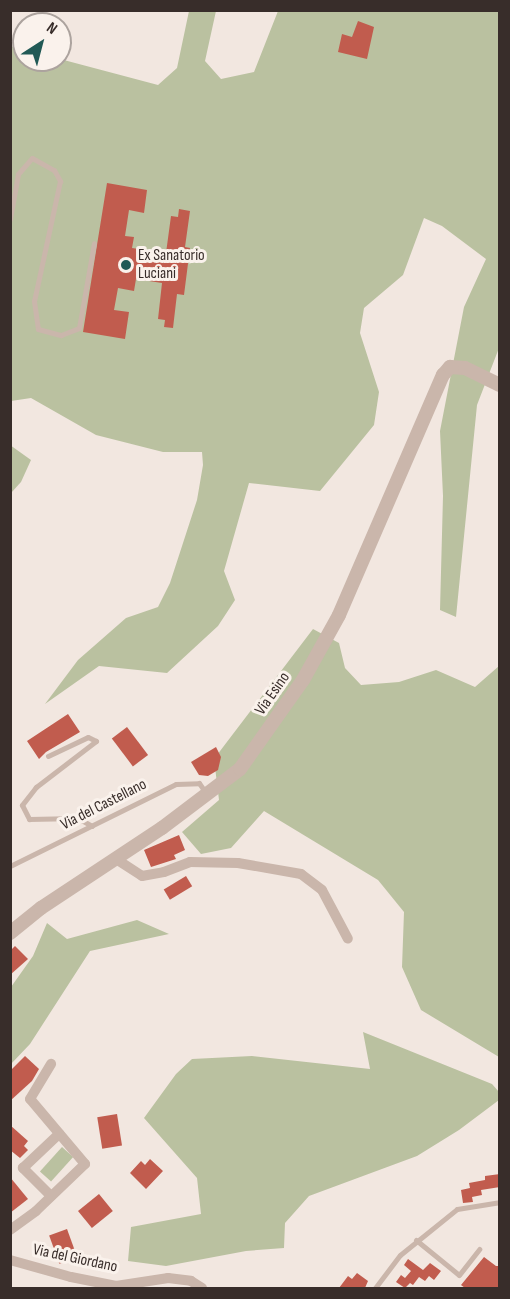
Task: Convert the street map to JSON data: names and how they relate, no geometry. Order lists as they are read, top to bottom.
{
  "streets": {
    "street": ["Via Esino", "Via del Giordano"],
    "lane": ["Via del Castellano"]
  },
  "crossings": [
    ["Via Esino", "Via del Castellano"]
  ],
  "places": ["Ex Sanatorio Luciani"],
  "north": "top right"
}
